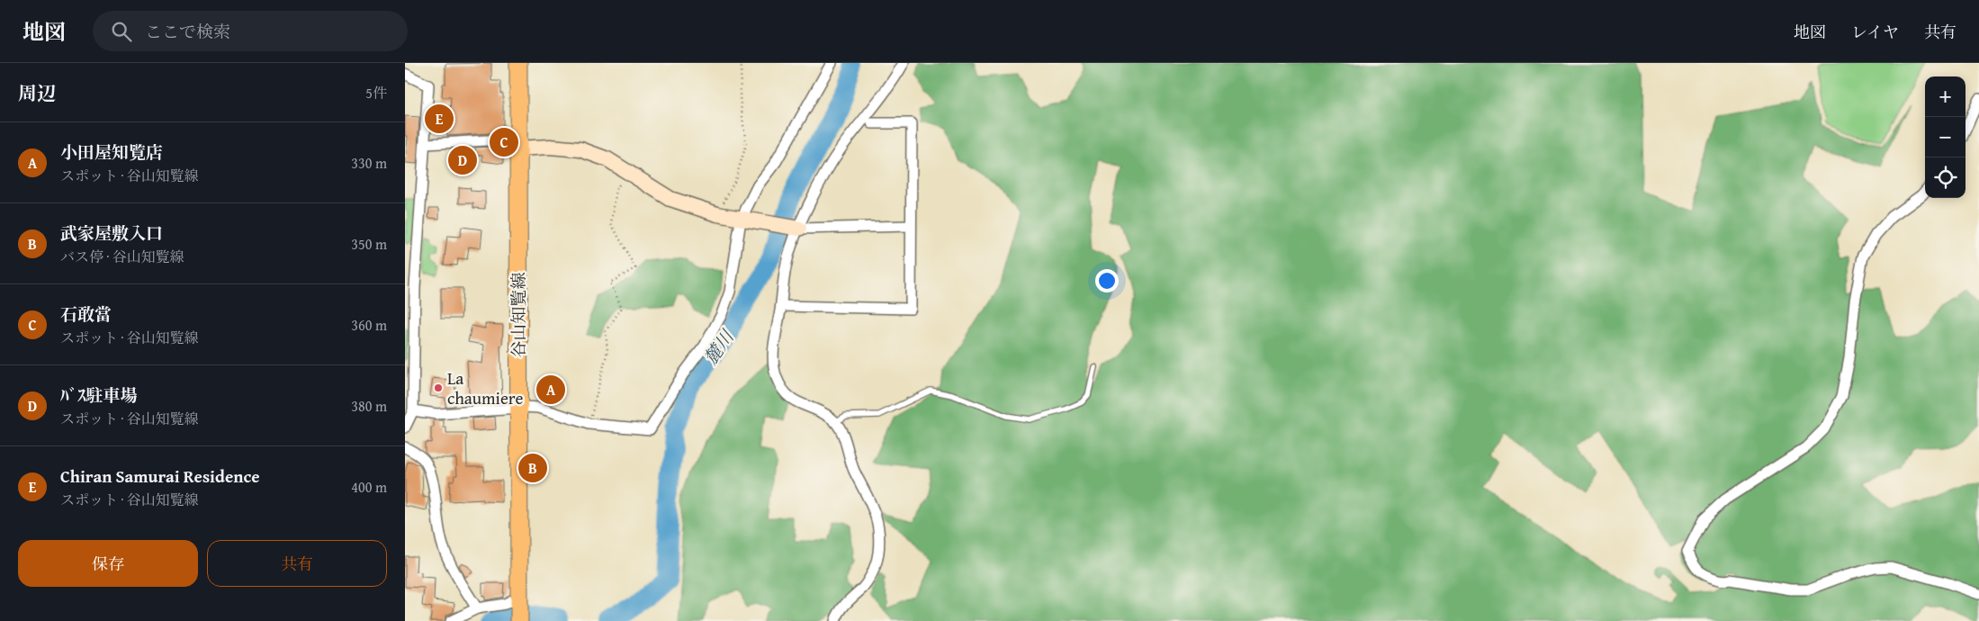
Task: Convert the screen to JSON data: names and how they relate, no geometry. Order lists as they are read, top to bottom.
{
  "streets": {
    "main road": ["谷山知覧線"]
  },
  "water": ["麓川"],
  "places": ["La chaumiere"],
  "page": {
    "header": "地図",
    "search": "ここで検索",
    "nav": ["地図", "レイヤ", "共有"],
    "heading": ["周辺", "5件"],
    "map_buttons": ["+", "−"],
    "pins": [
      "E",
      "C",
      "D",
      "A",
      "B"
    ],
    "list": [
      {
        "mark": "A",
        "name": "小田屋知覧店",
        "note": "スポット · 谷山知覧線",
        "value": "330 m"
      },
      {
        "mark": "B",
        "name": "武家屋敷入口",
        "note": "バス停 · 谷山知覧線",
        "value": "350 m"
      },
      {
        "mark": "C",
        "name": "石敢當",
        "note": "スポット · 谷山知覧線",
        "value": "360 m"
      },
      {
        "mark": "D",
        "name": "ﾊﾞｽ駐車場",
        "note": "スポット · 谷山知覧線",
        "value": "380 m"
      },
      {
        "mark": "E",
        "name": "Chiran Samurai Residence",
        "note": "スポット · 谷山知覧線",
        "value": "400 m"
      }
    ],
    "buttons": ["保存", "共有"]
  }
}
